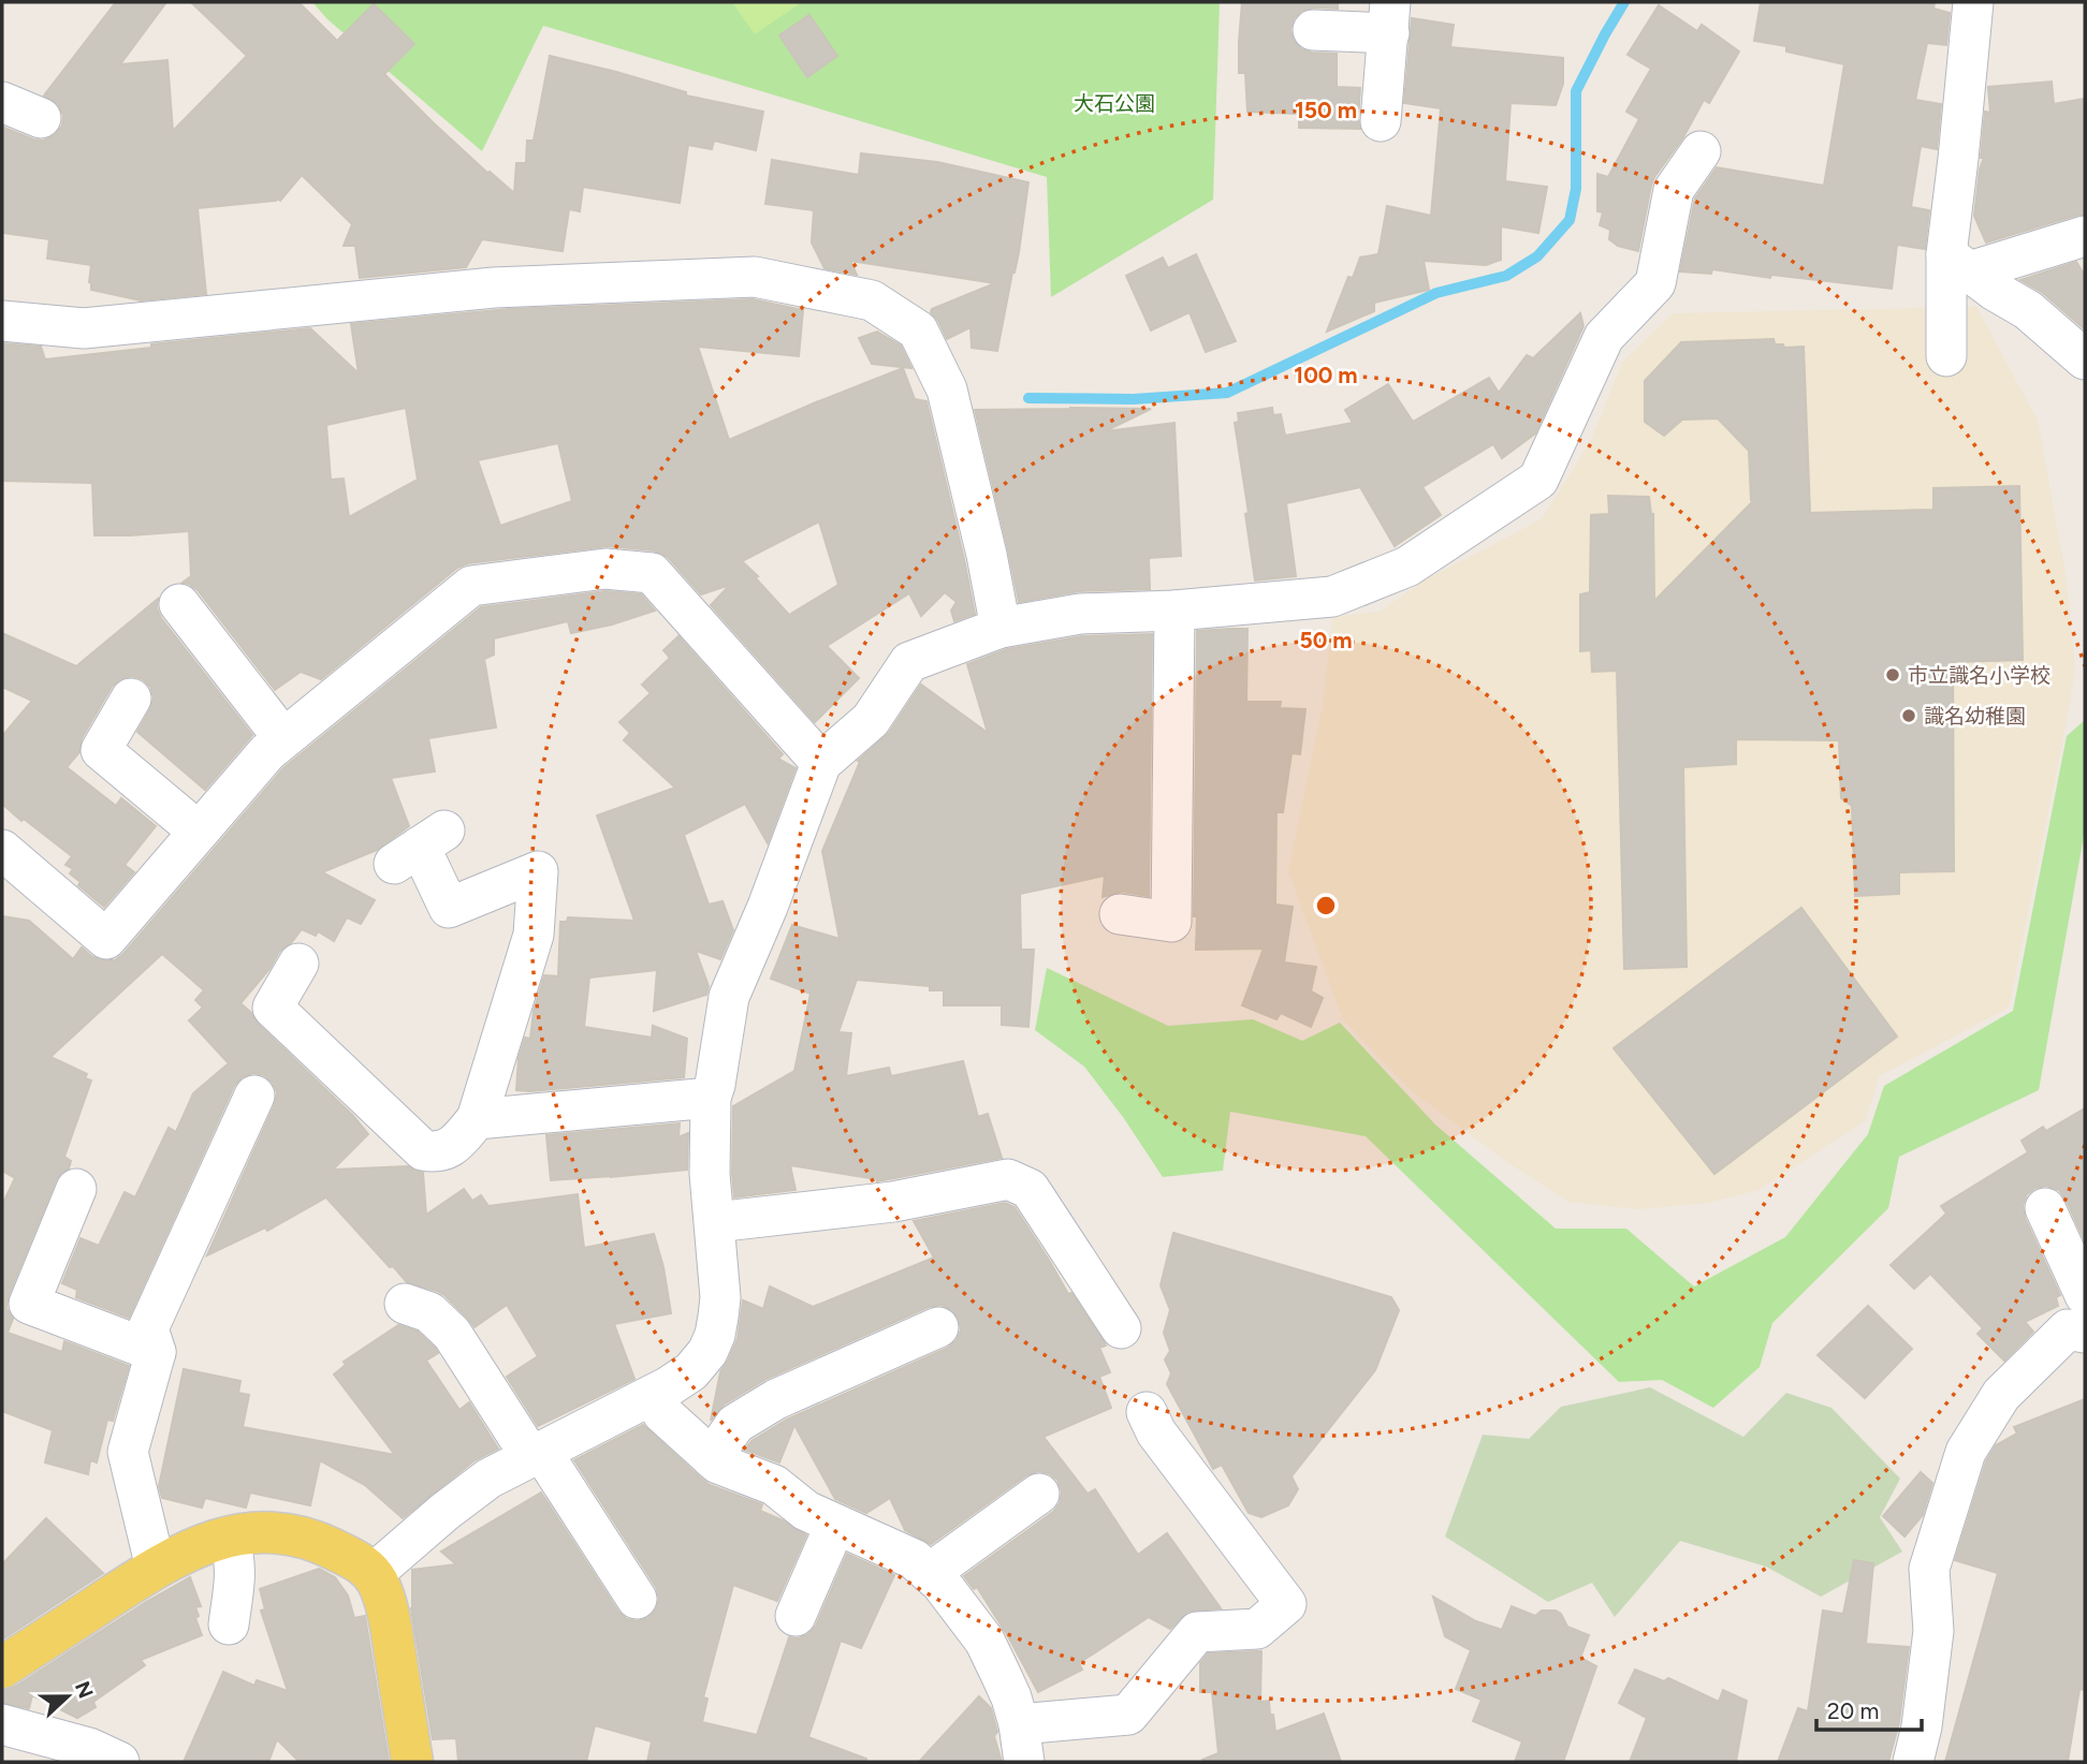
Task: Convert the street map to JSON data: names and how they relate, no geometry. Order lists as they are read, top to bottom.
{
  "parks": ["大石公園"],
  "places": ["市立識名小学校", "識名幼稚園"],
  "scale_bar": "20 m",
  "north": "right",
  "rings": ["150 m", "100 m", "50 m"]
}
